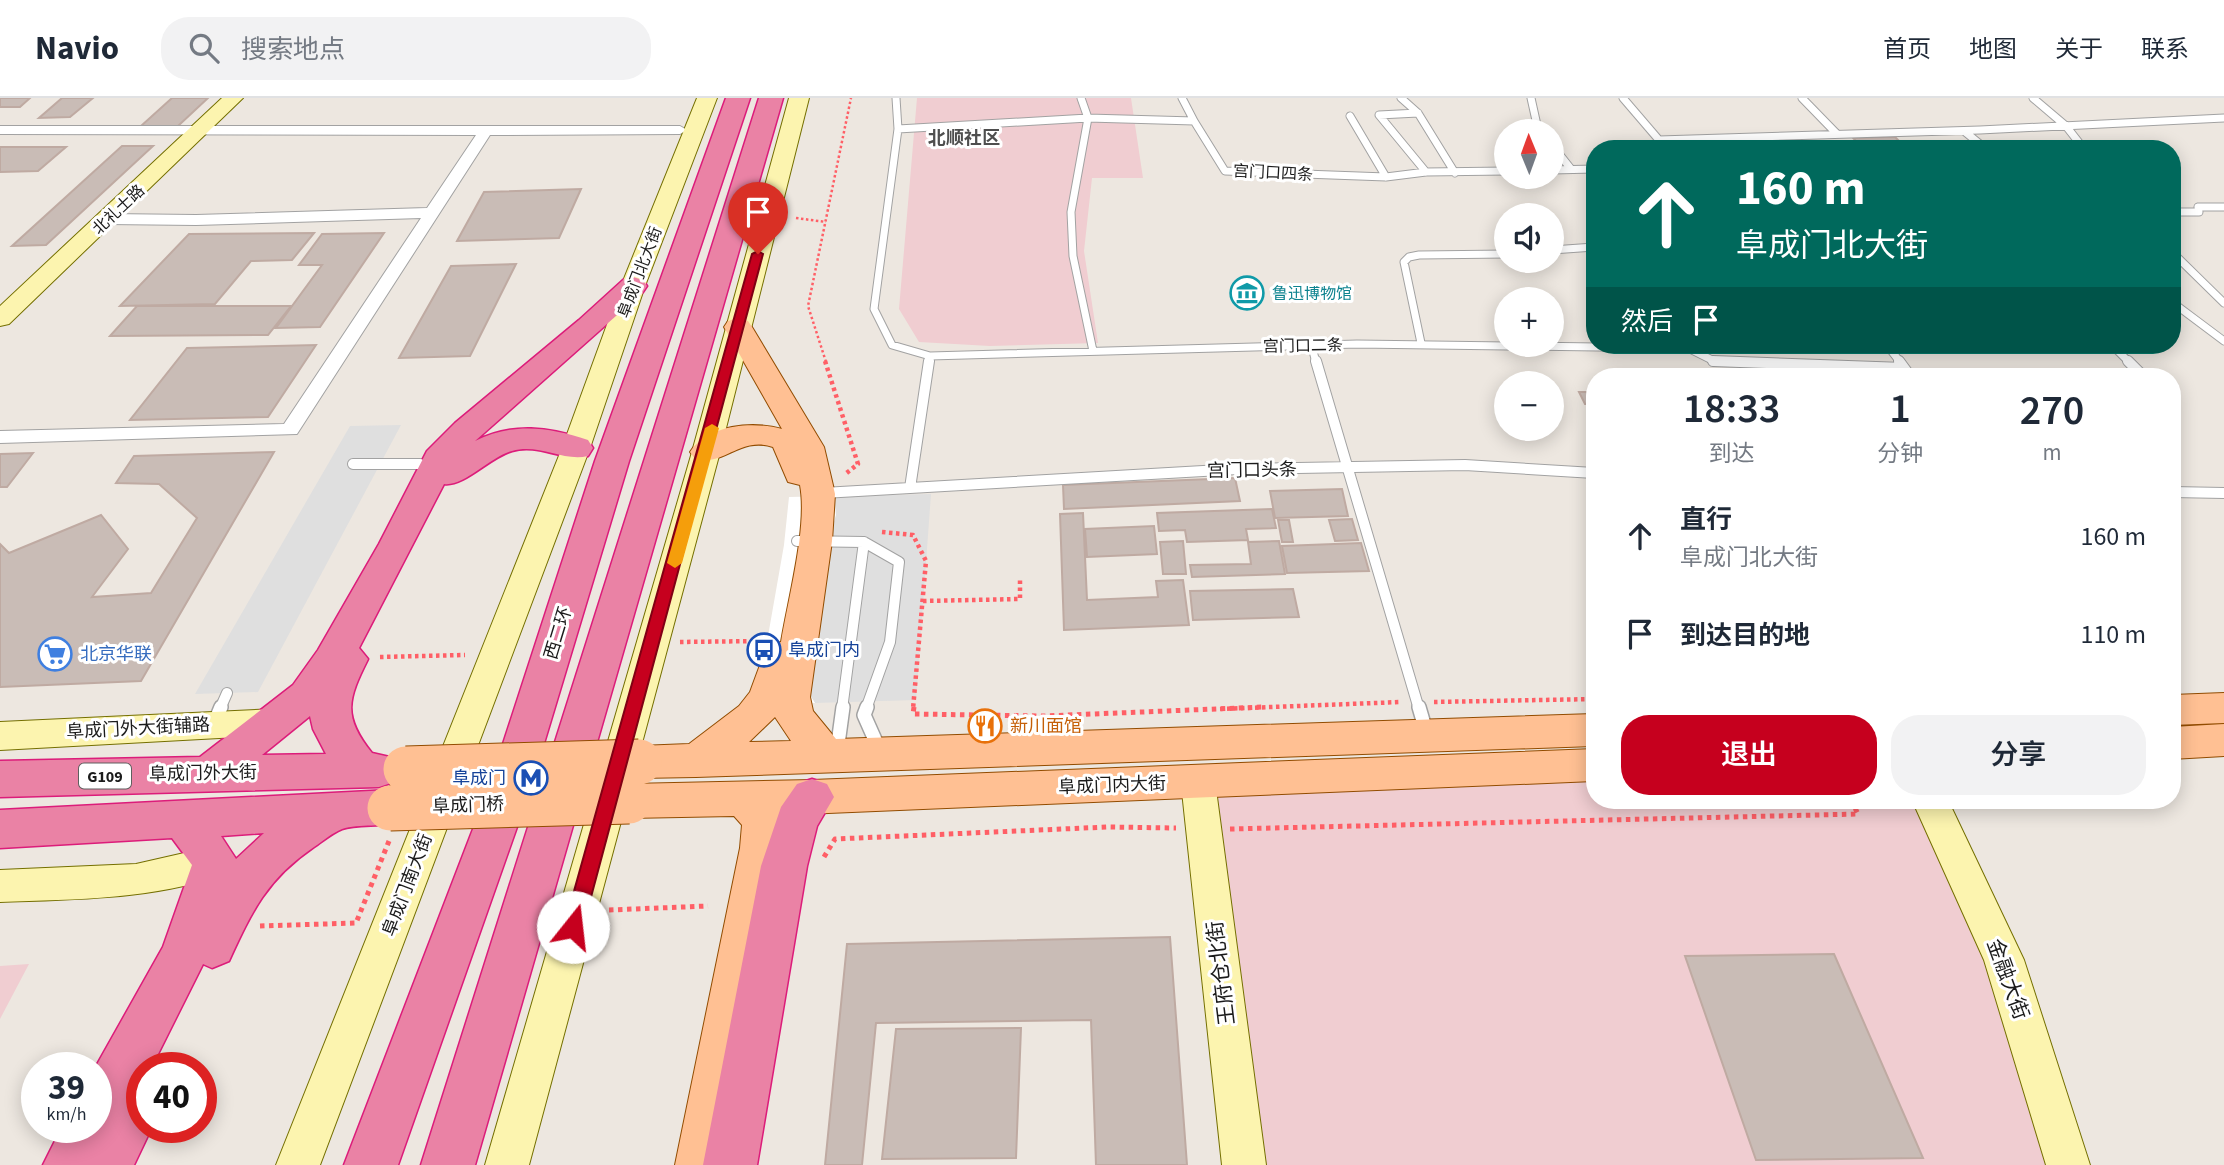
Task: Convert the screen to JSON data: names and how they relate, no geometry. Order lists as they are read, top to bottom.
{
  "streets": {
    "highway": ["西二环", "阜成门外大街", "G109"],
    "main road": ["阜成门内大街", "阜成门桥"],
    "street": [
      "北礼士路",
      "阜成门北大街",
      "阜成门外大街辅路",
      "阜成门南大街",
      "王府仓北街",
      "金融大街"
    ],
    "lane": ["宫门口四条", "宫门口二条", "宫门口头条"]
  },
  "crossings": [
    ["阜成门北大街", "西二环"],
    ["阜成门北大街", "阜成门南大街"],
    ["西二环", "阜成门南大街"],
    ["阜成门外大街", "阜成门桥"],
    ["阜成门内大街", "阜成门桥"],
    ["阜成门内大街", "王府仓北街"]
  ],
  "districts": ["北顺社区"],
  "places": {
    "museum": ["鲁迅博物馆"],
    "bus stop": ["阜成门内"],
    "supermarket": ["北京华联"],
    "restaurant": ["新川面馆"],
    "metro station": ["阜成门"]
  },
  "north": "top",
  "page": {
    "header": "Navio",
    "search": "搜索地点",
    "nav": [
      "首页",
      "地图",
      "关于",
      "联系"
    ],
    "map_buttons": ["+", "−"],
    "turn": ["160 m", "阜成门北大街"],
    "then": "然后",
    "eta": [
      "18:33",
      "到达",
      "1",
      "分钟",
      "270",
      "m"
    ],
    "list": [
      {
        "name": "直行",
        "note": "阜成门北大街",
        "value": "160 m"
      },
      {
        "name": "到达目的地",
        "value": "110 m"
      }
    ],
    "buttons": ["退出", "分享"],
    "speed": "39 km/h",
    "limit": "40"
  }
}
